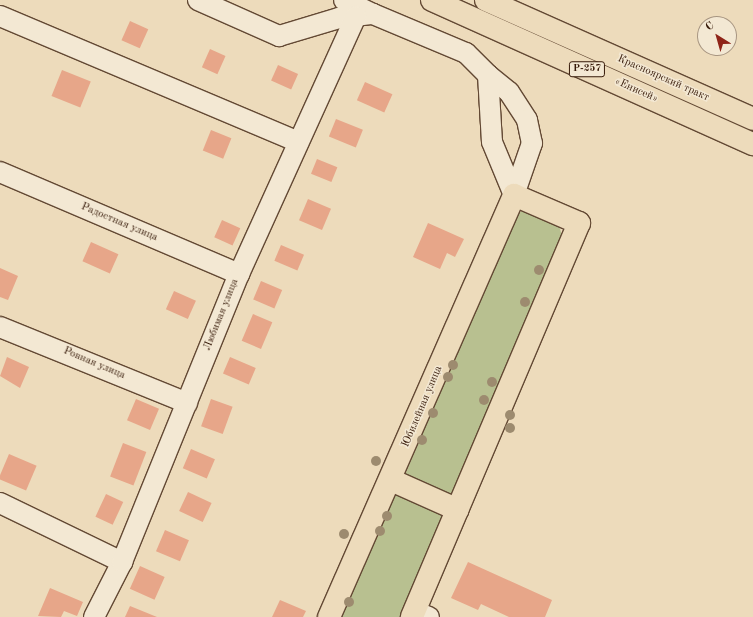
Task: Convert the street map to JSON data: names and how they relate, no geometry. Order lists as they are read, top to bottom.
{
  "streets": {
    "main road": [
      "Р-257",
      "Красноярский тракт",
      "«Енисей»",
      "Юбилейная улица"
    ],
    "street": ["Радостная улица", "Любимая улица", "Ровная улица"]
  },
  "crossings": [
    ["Радостная улица", "Любимая улица"],
    ["Любимая улица", "Ровная улица"]
  ],
  "north": "top left"
}
